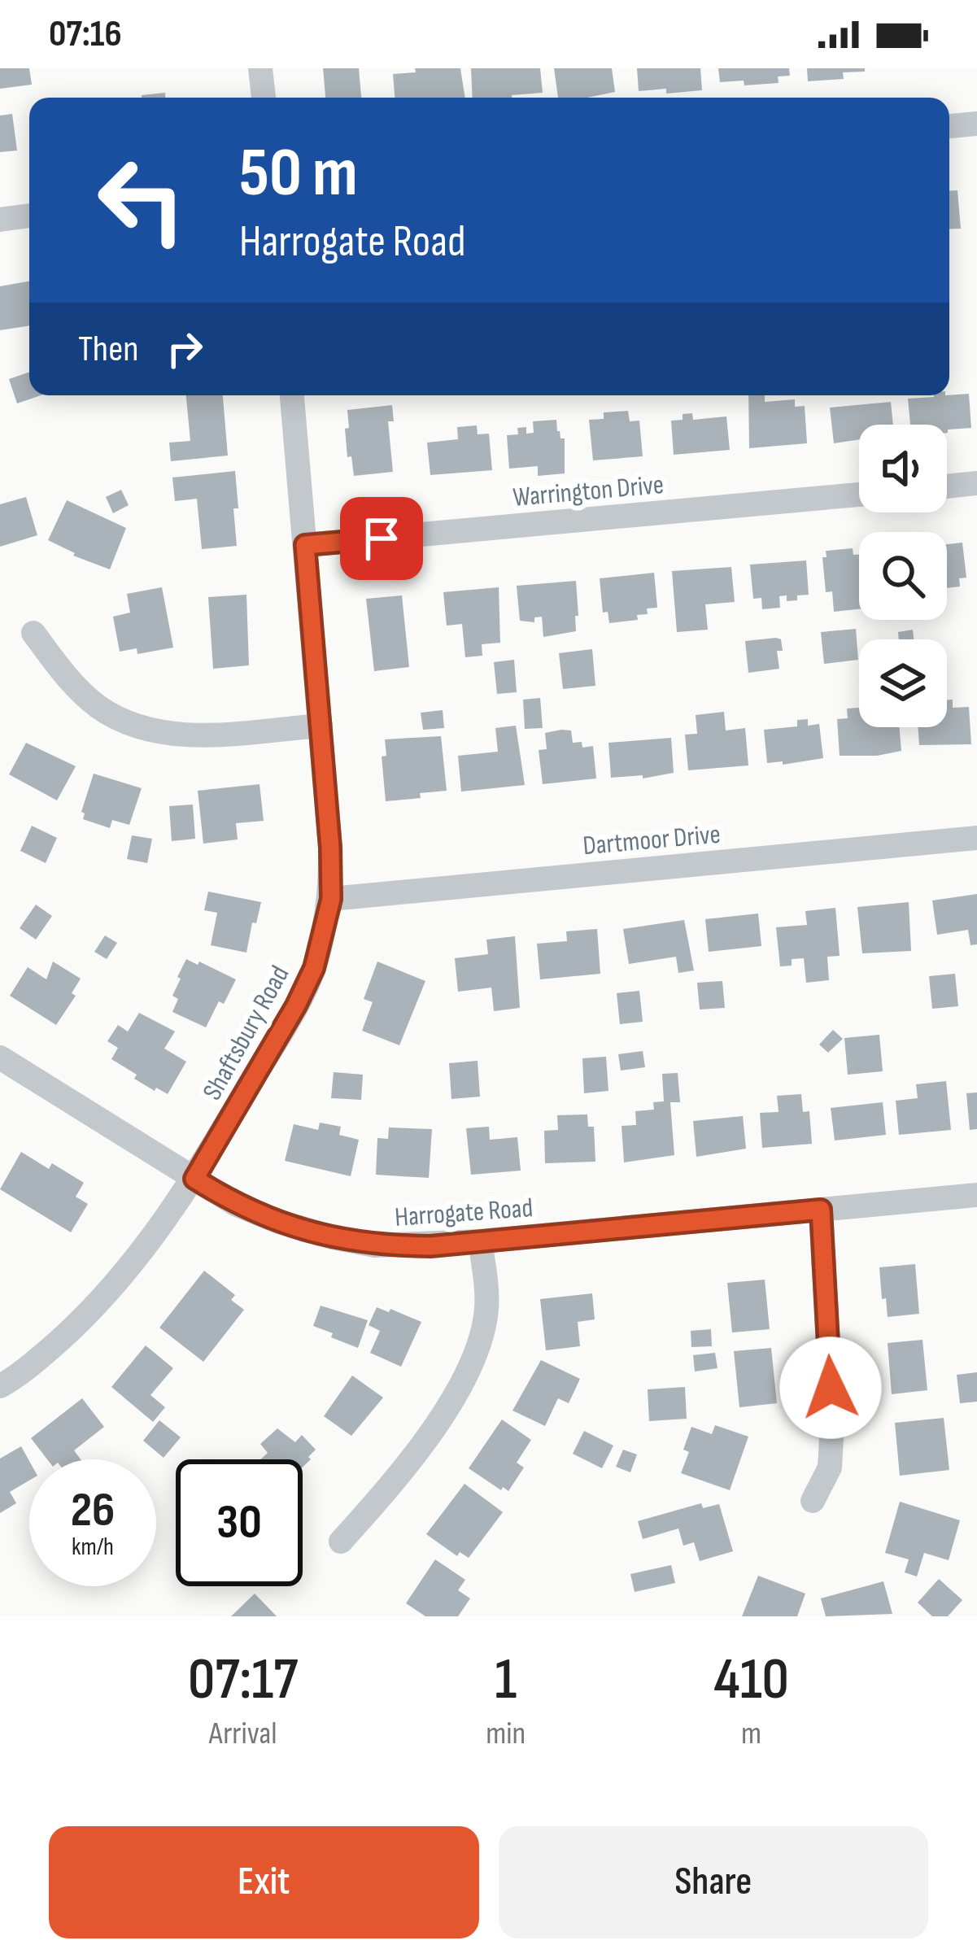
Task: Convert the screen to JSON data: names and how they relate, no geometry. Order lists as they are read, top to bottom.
{
  "streets": {
    "street": [
      "Warrington Drive",
      "Dartmoor Drive",
      "Shaftsbury Road",
      "Harrogate Road"
    ]
  },
  "crossings": [
    ["Warrington Drive", "Shaftsbury Road"],
    ["Dartmoor Drive", "Shaftsbury Road"],
    ["Shaftsbury Road", "Harrogate Road"]
  ],
  "page": {
    "status": "07:16",
    "turn": ["50 m", "Harrogate Road"],
    "then": "Then",
    "speed": "26 km/h",
    "limit": "30",
    "eta": [
      "07:17",
      "Arrival",
      "1",
      "min",
      "410",
      "m"
    ],
    "buttons": ["Exit", "Share"]
  }
}
